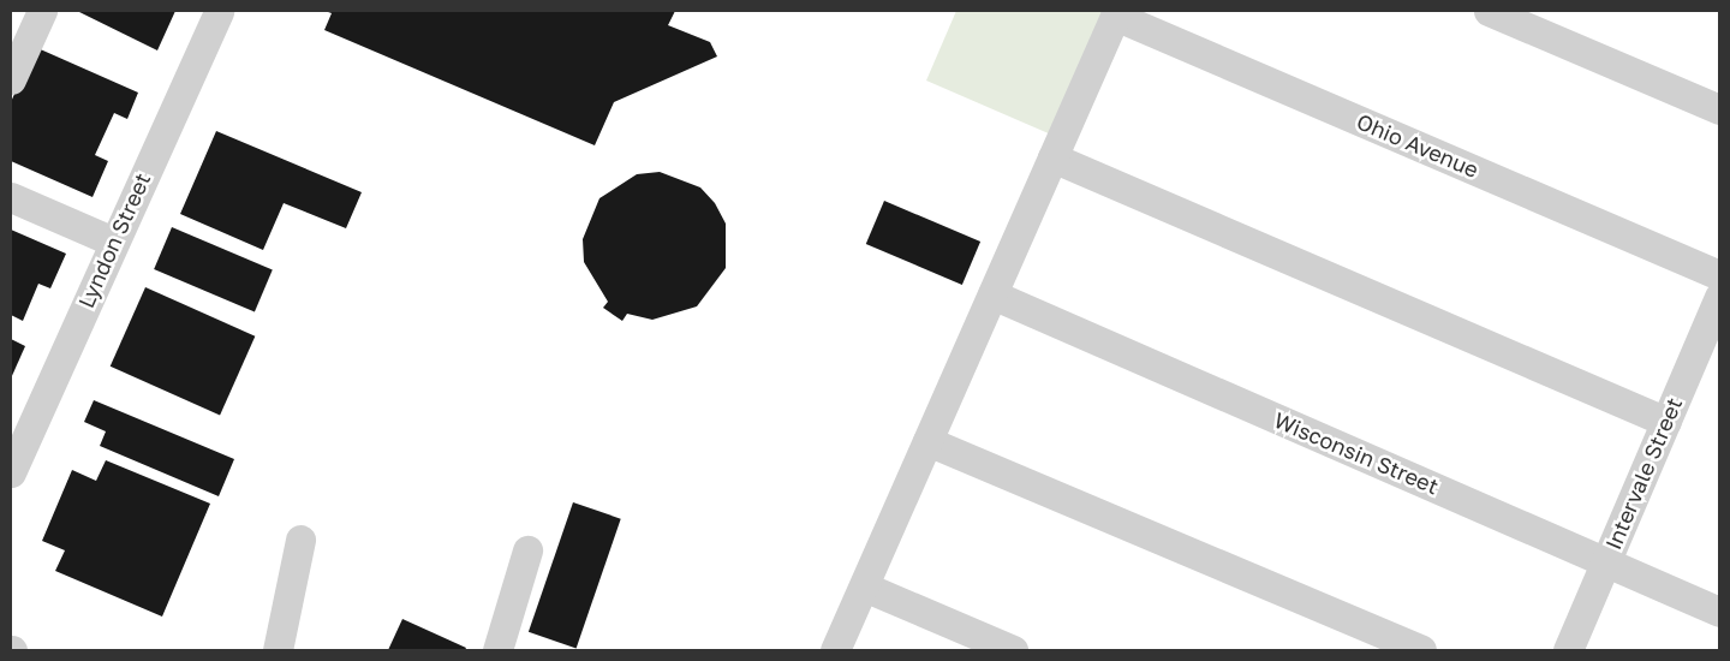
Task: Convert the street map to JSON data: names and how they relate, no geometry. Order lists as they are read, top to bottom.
{
  "streets": {
    "street": [
      "Ohio Avenue",
      "Lyndon Street",
      "Wisconsin Street",
      "Intervale Street"
    ]
  },
  "crossings": [
    ["Wisconsin Street", "Intervale Street"]
  ]
}
